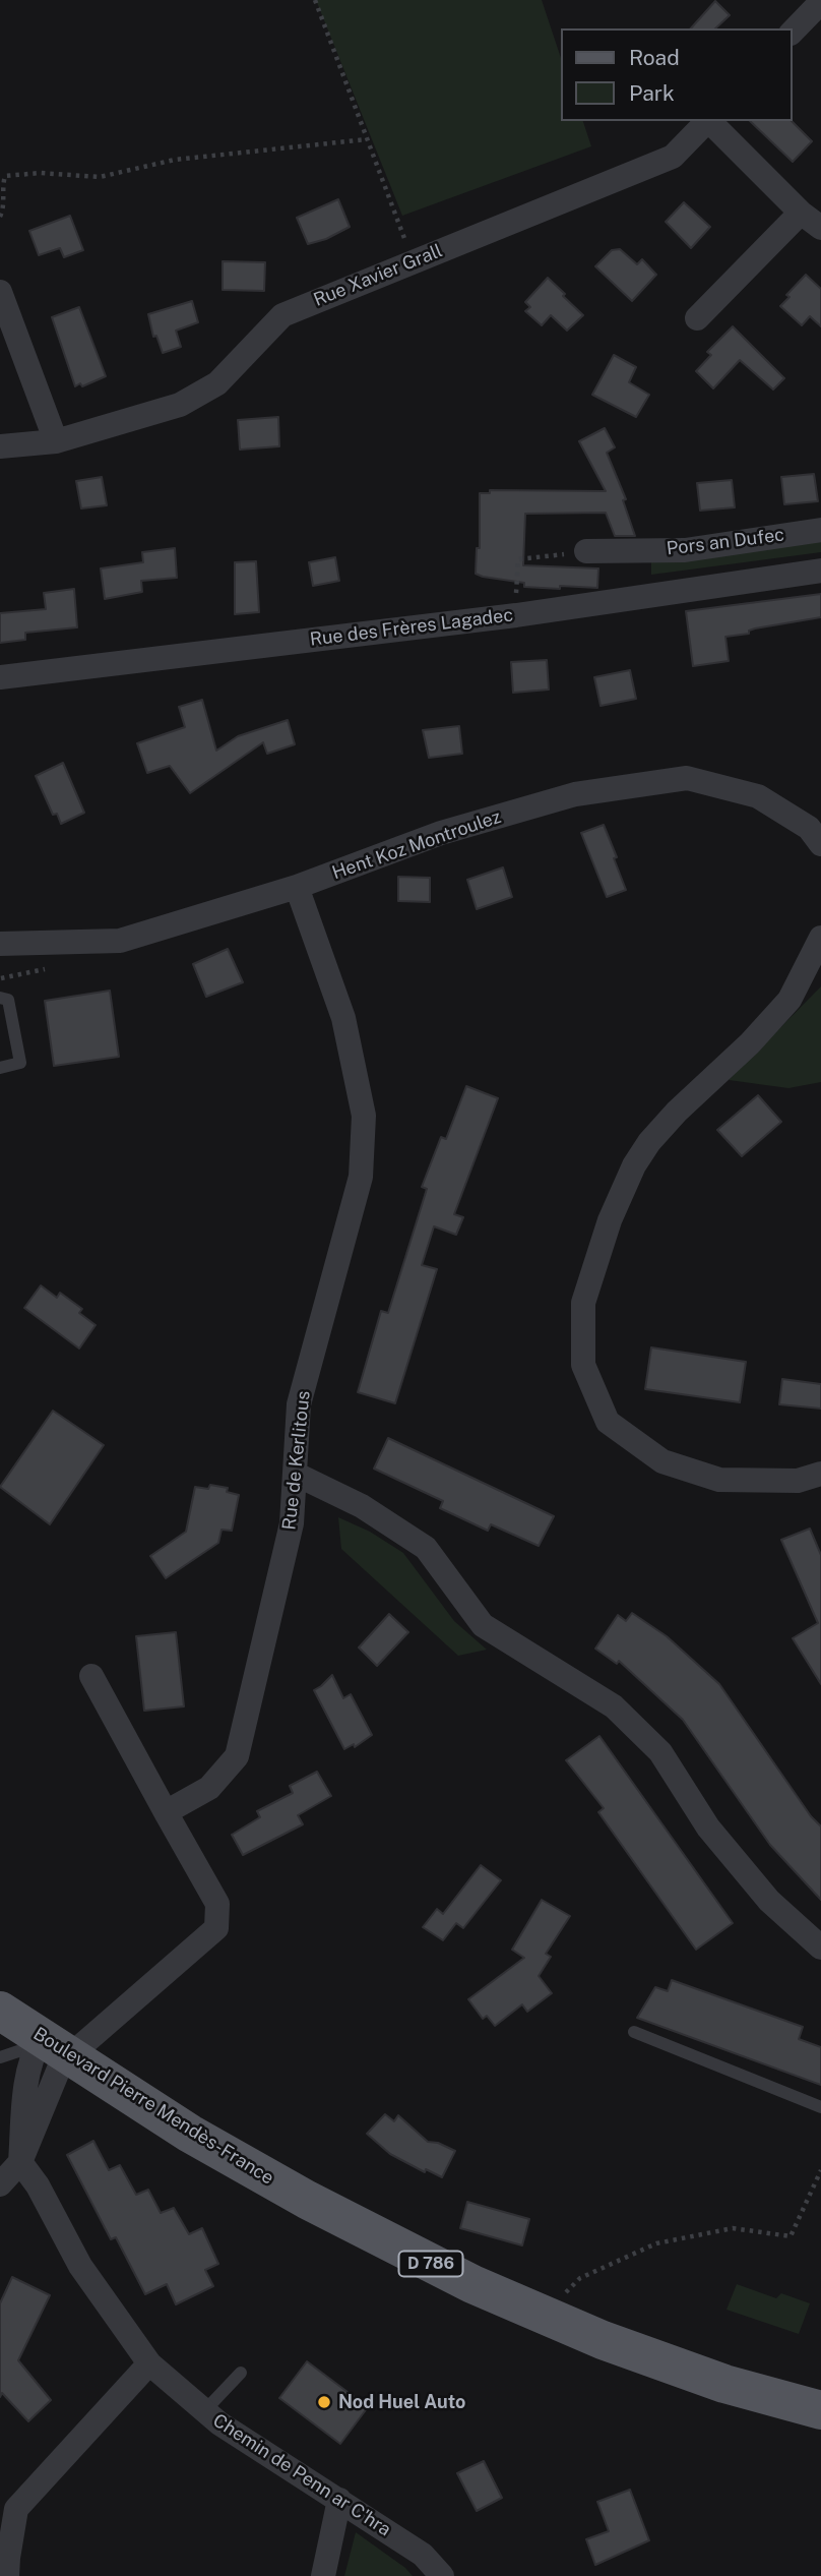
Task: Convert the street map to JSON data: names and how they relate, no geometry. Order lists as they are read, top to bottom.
{
  "streets": {
    "main road": ["Boulevard Pierre Mendès-France", "D 786"],
    "street": [
      "Rue Xavier Grall",
      "Pors an Dufec",
      "Rue des Frères Lagadec",
      "Hent Koz Montroulez",
      "Rue de Kerlitous",
      "Chemin de Penn ar C'hra"
    ]
  },
  "crossings": [
    ["Hent Koz Montroulez", "Rue de Kerlitous"]
  ],
  "places": ["Nod Huel Auto"],
  "legend": ["Road", "Park"]
}
